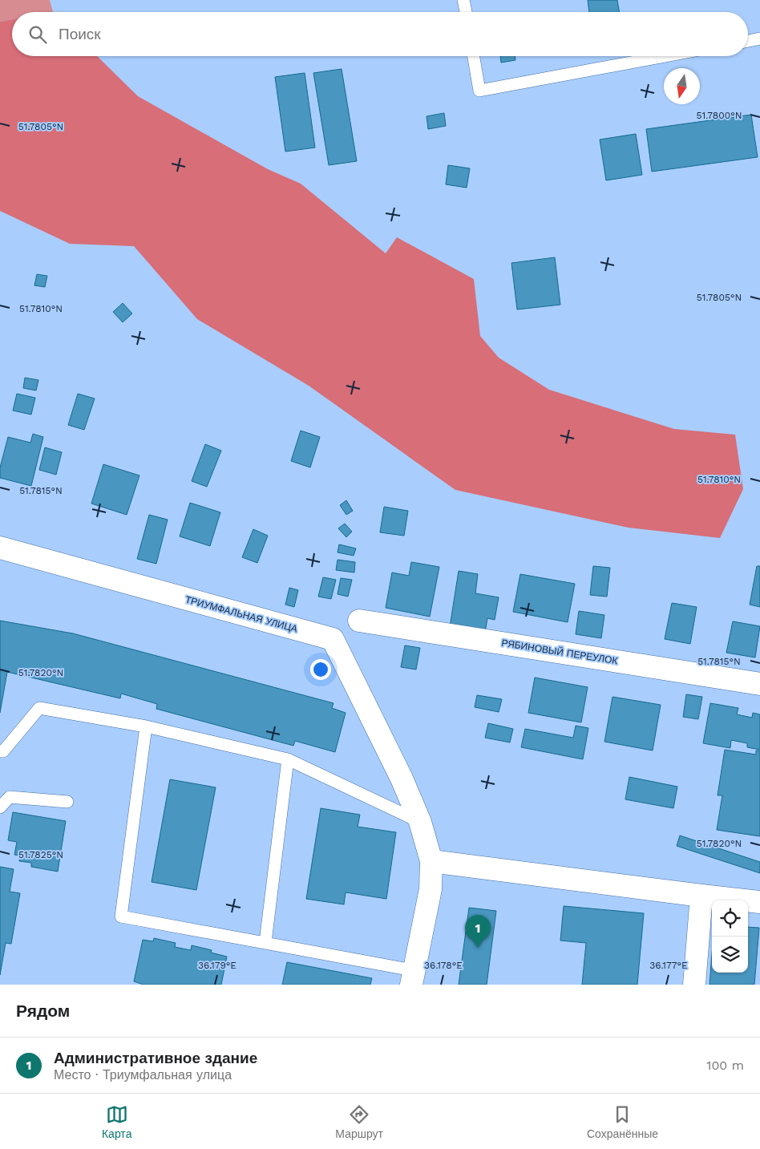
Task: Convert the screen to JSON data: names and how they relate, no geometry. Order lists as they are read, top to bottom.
{
  "streets": {
    "street": ["ТРИУМФАЛЬНАЯ УЛИЦА", "РЯБИНОВЫЙ ПЕРЕУЛОК"]
  },
  "north": "bottom",
  "page": {
    "search": "Поиск",
    "pins": "1",
    "heading": "Рядом",
    "list": [
      {
        "mark": "1",
        "name": "Административное здание",
        "note": "Место · Триумфальная улица",
        "value": "100 m"
      }
    ],
    "nav": ["Карта", "Маршрут", "Сохранённые"]
  },
  "coordinates": [
    "51.7800°N",
    "51.7805°N",
    "51.7810°N",
    "51.7815°N",
    "51.7820°N",
    "51.7825°N",
    "36.179°E",
    "36.178°E",
    "36.177°E"
  ]
}
